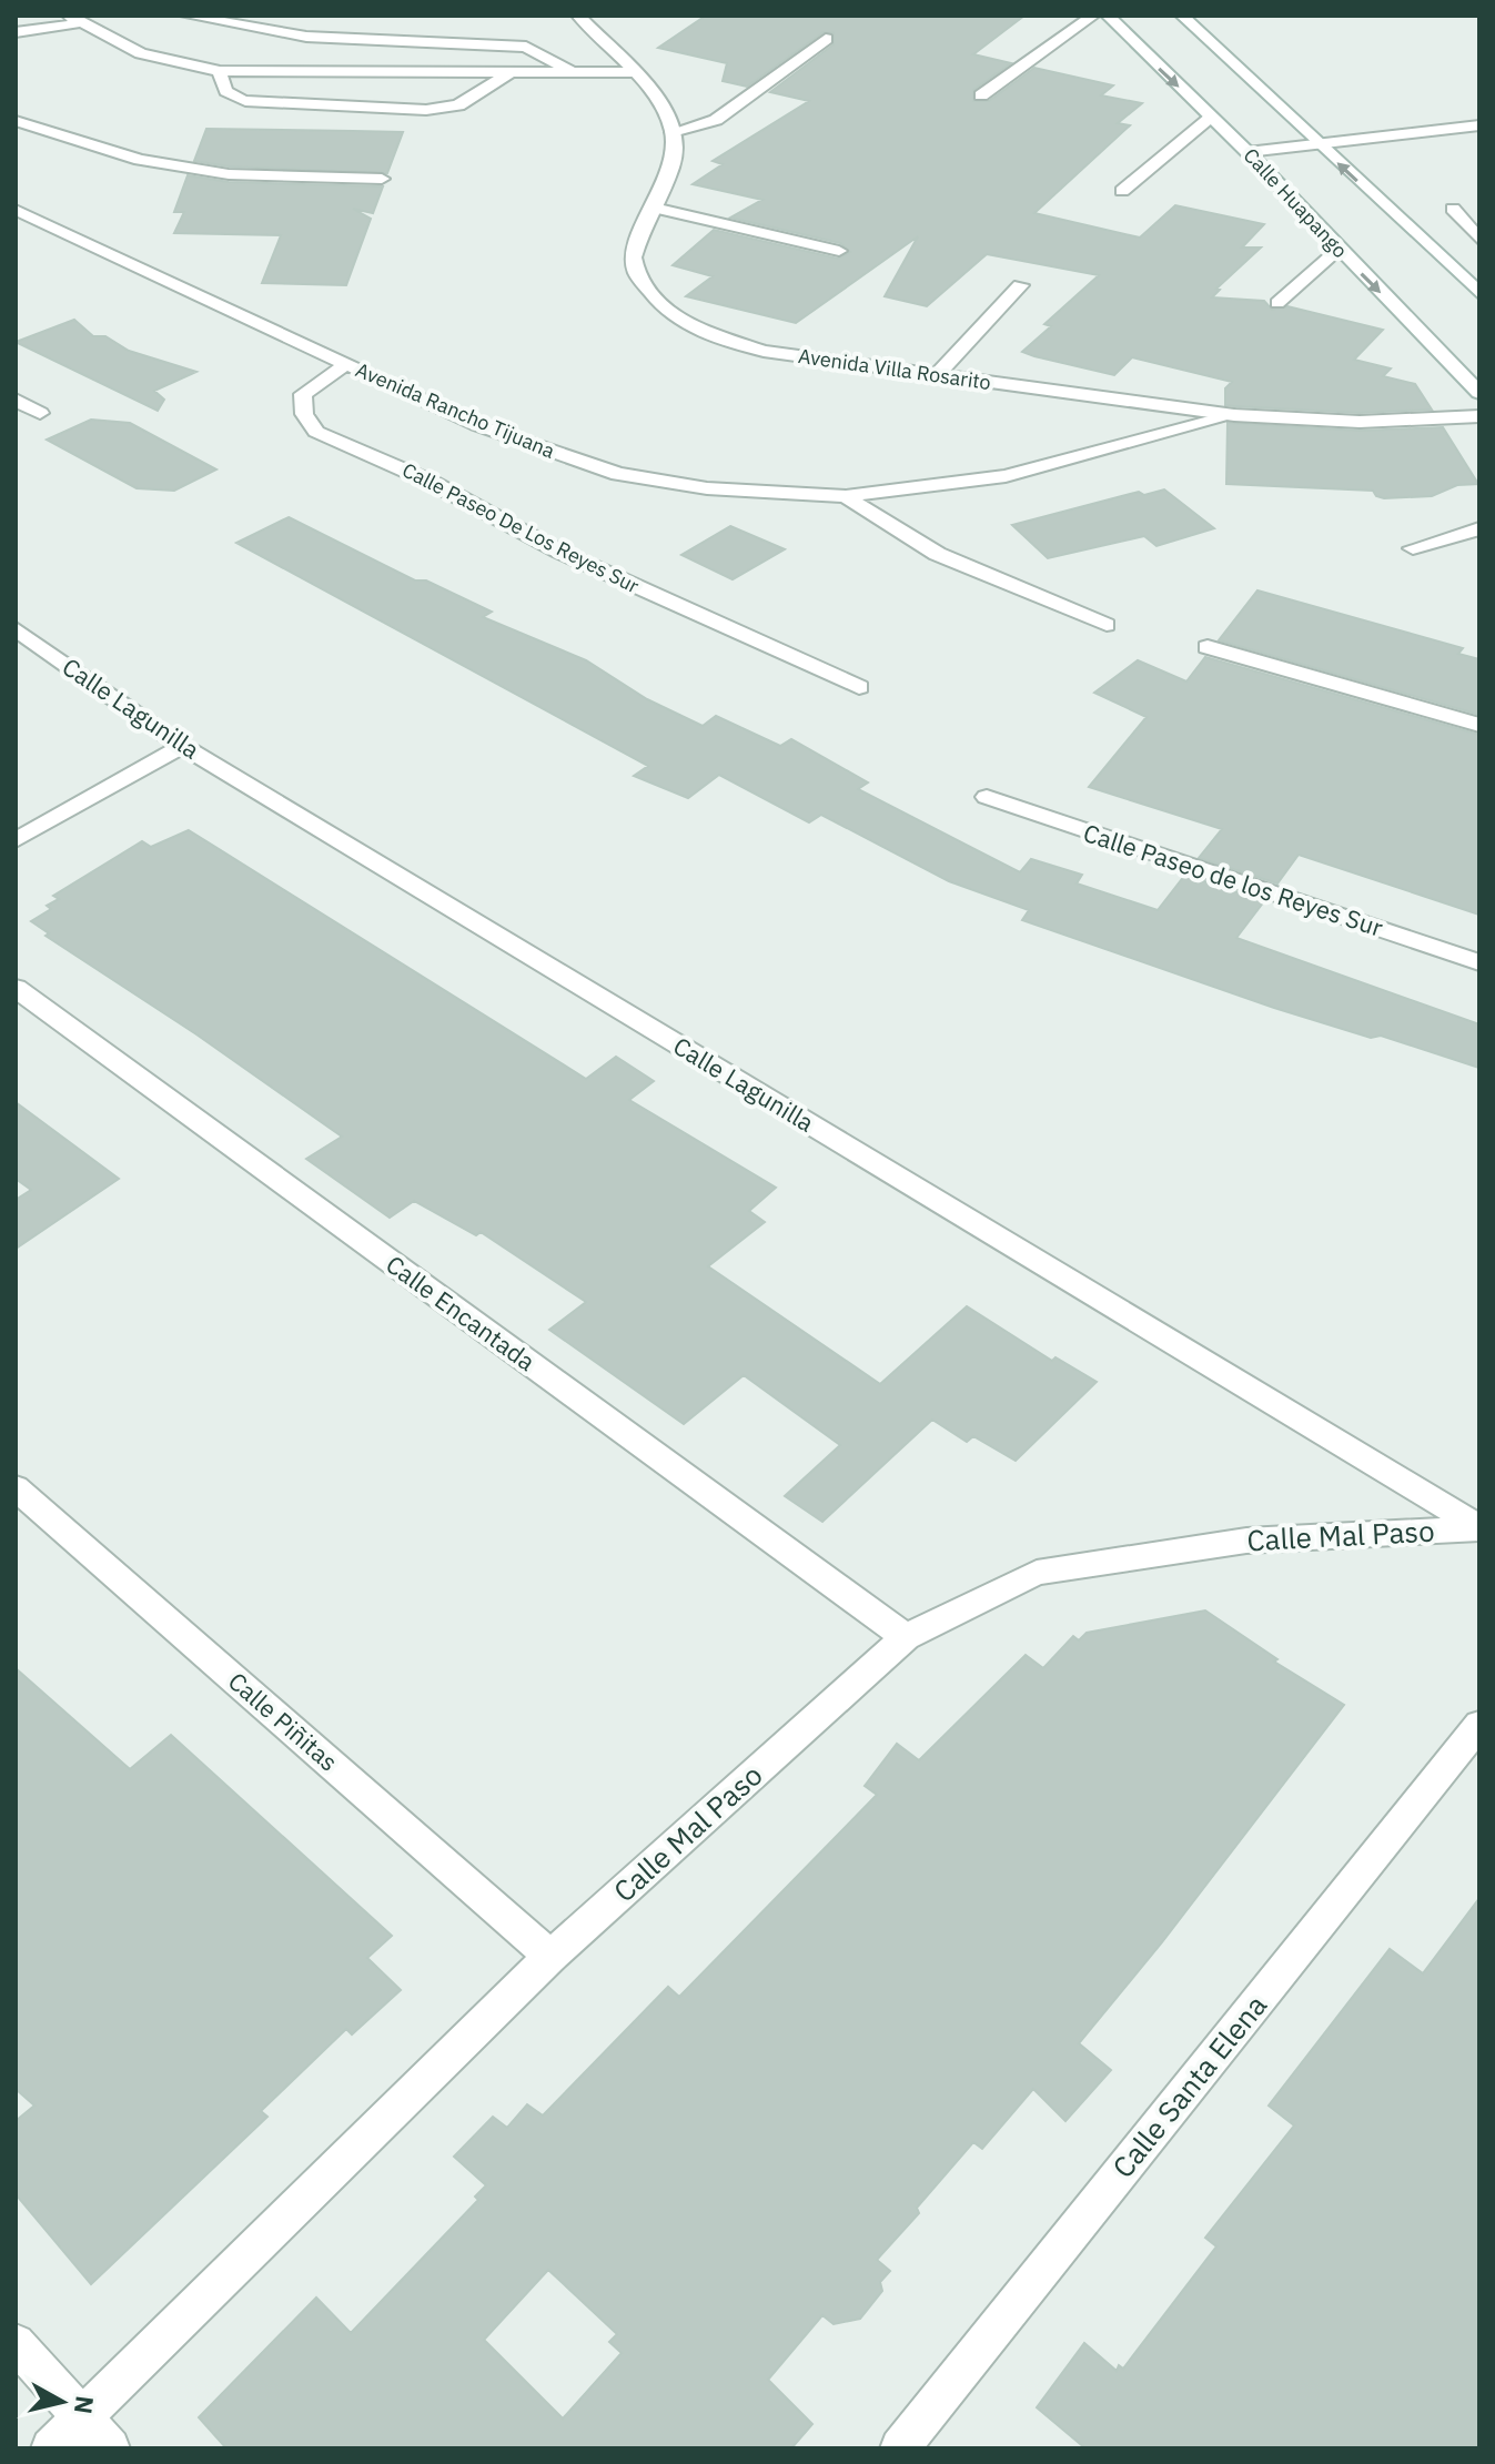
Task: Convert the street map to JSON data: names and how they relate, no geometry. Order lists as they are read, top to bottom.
{
  "streets": {
    "street": [
      "Calle Huapango",
      "Avenida Villa Rosarito",
      "Avenida Rancho Tijuana",
      "Calle Paseo De Los Reyes Sur",
      "Calle Lagunilla",
      "Calle Paseo de los Reyes Sur",
      "Calle Encantada",
      "Calle Mal Paso",
      "Calle Piñitas",
      "Calle Santa Elena"
    ]
  },
  "crossings": [
    ["Avenida Villa Rosarito", "Avenida Rancho Tijuana"],
    ["Avenida Rancho Tijuana", "Calle Paseo De Los Reyes Sur"],
    ["Calle Lagunilla", "Calle Mal Paso"],
    ["Calle Encantada", "Calle Mal Paso"],
    ["Calle Mal Paso", "Calle Piñitas"]
  ],
  "north": "right"
}
